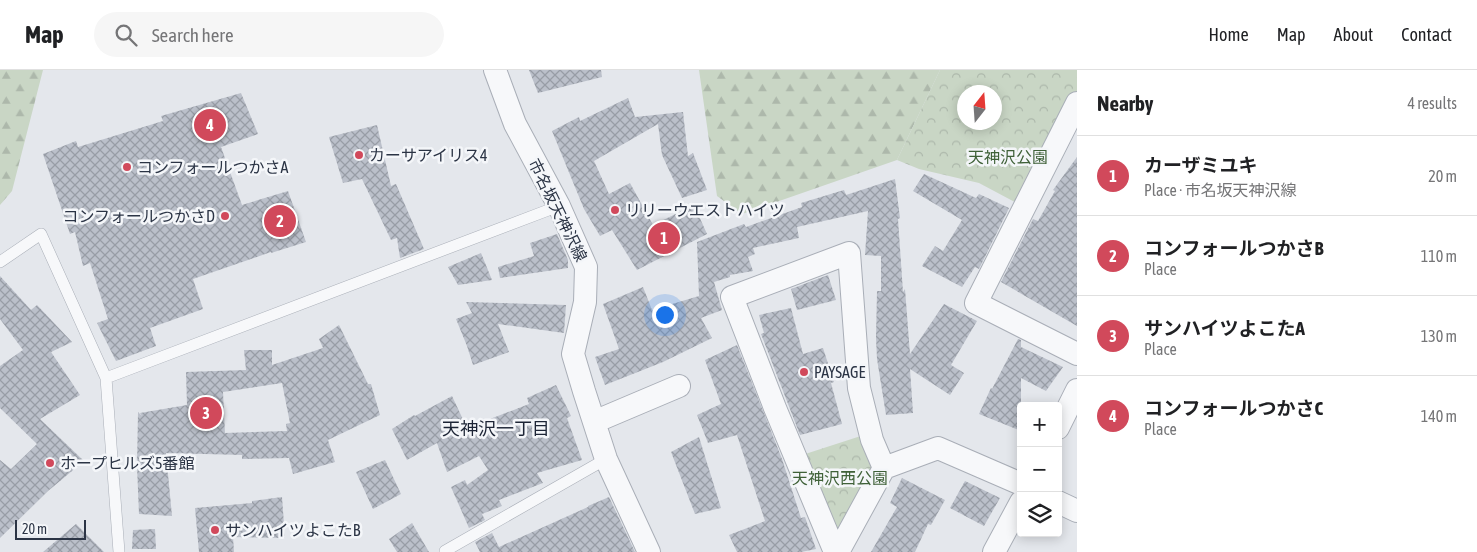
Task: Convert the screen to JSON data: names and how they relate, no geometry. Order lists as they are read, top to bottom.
{
  "streets": {
    "street": ["市名坂天神沢線"]
  },
  "districts": ["天神沢一丁目"],
  "parks": ["天神沢公園", "天神沢西公園"],
  "places": [
    "カーサアイリス4",
    "コンフォールつかさA",
    "リリーウエストハイツ",
    "コンフォールつかさD",
    "PAYSAGE",
    "ホープヒルズ5番館",
    "サンハイツよこたB"
  ],
  "scale_bar": "20 m",
  "north": "top",
  "page": {
    "header": "Map",
    "search": "Search here",
    "nav": [
      "Home",
      "Map",
      "About",
      "Contact"
    ],
    "heading": ["Nearby", "4 results"],
    "pins": [
      "4",
      "2",
      "1",
      "3"
    ],
    "list": [
      {
        "mark": "1",
        "name": "カーザミユキ",
        "note": "Place · 市名坂天神沢線",
        "value": "20 m"
      },
      {
        "mark": "2",
        "name": "コンフォールつかさB",
        "note": "Place",
        "value": "110 m"
      },
      {
        "mark": "3",
        "name": "サンハイツよこたA",
        "note": "Place",
        "value": "130 m"
      },
      {
        "mark": "4",
        "name": "コンフォールつかさC",
        "note": "Place",
        "value": "140 m"
      }
    ],
    "map_buttons": ["+", "−"],
    "scale": "20 m"
  }
}
